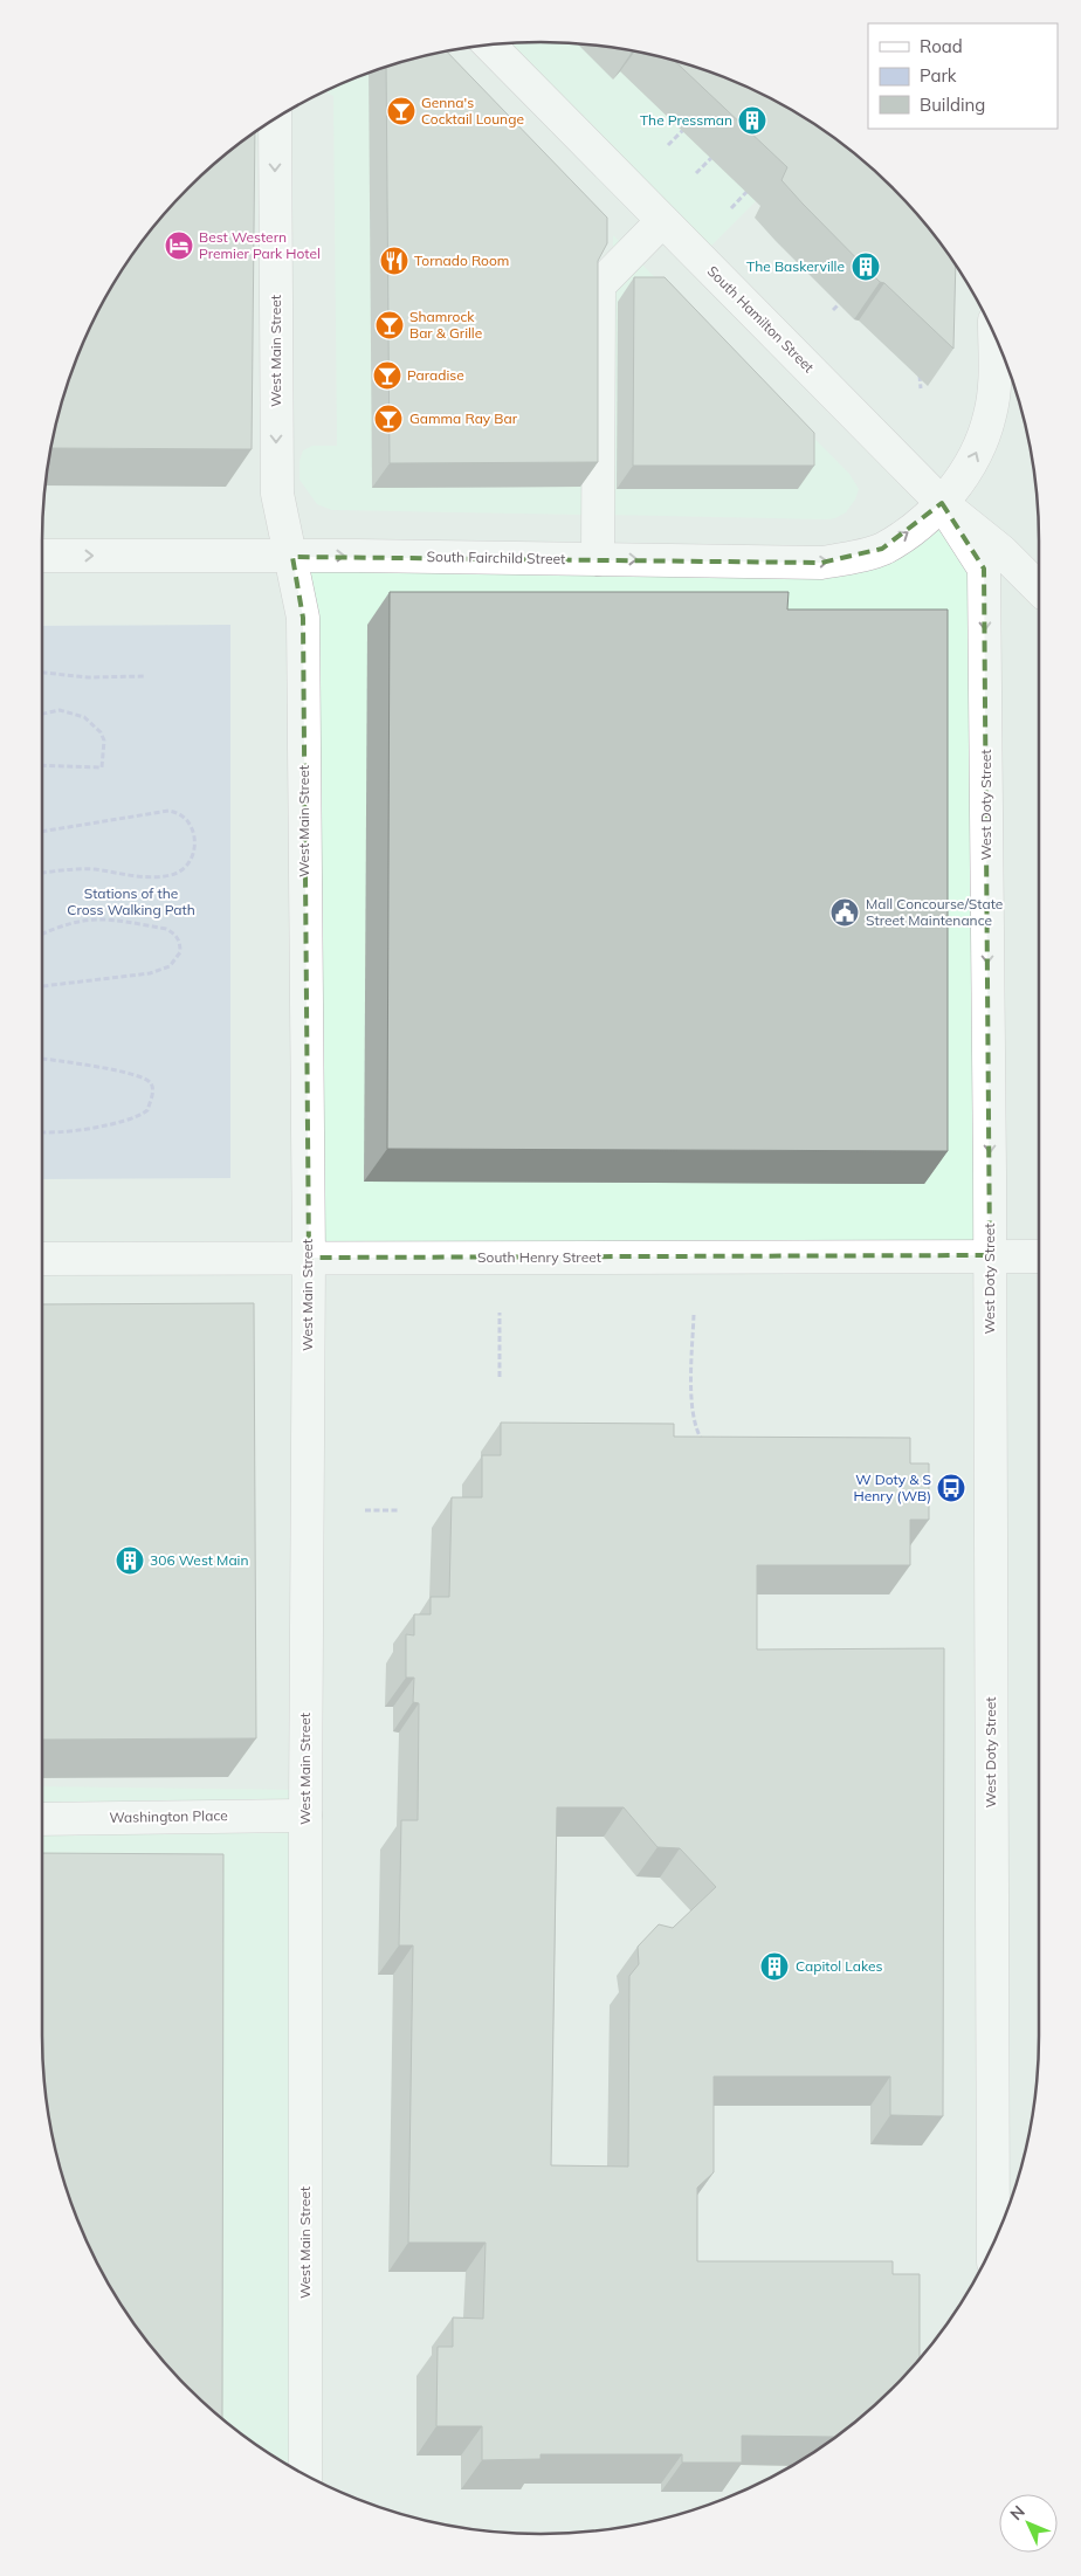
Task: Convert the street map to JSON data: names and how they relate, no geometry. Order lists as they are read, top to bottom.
{
  "streets": {
    "street": [
      "South Hamilton Street",
      "West Main Street",
      "South Fairchild Street",
      "West Doty Street",
      "South Henry Street",
      "Washington Place"
    ]
  },
  "crossings": [
    ["South Hamilton Street", "South Fairchild Street"],
    ["South Hamilton Street", "West Doty Street"],
    ["West Main Street", "South Fairchild Street"],
    ["West Main Street", "South Henry Street"],
    ["West Main Street", "Washington Place"],
    ["South Fairchild Street", "West Doty Street"],
    ["West Doty Street", "South Henry Street"]
  ],
  "one_way": ["South Fairchild Street", "West Doty Street"],
  "parks": ["Stations of the Cross Walking Path"],
  "places": {
    "bar": [
      "Genna's Cocktail Lounge",
      "Shamrock Bar & Grille",
      "Paradise",
      "Gamma Ray Bar"
    ],
    "building": [
      "The Pressman",
      "The Baskerville",
      "306 West Main",
      "Capitol Lakes"
    ],
    "hotel": ["Best Western Premier Park Hotel"],
    "restaurant": ["Tornado Room"],
    "public building": ["Mall Concourse/State Street Maintenance"],
    "bus stop": ["W Doty & S Henry (WB)"]
  },
  "legend": ["Road", "Park", "Building"],
  "north": "top left"
}
